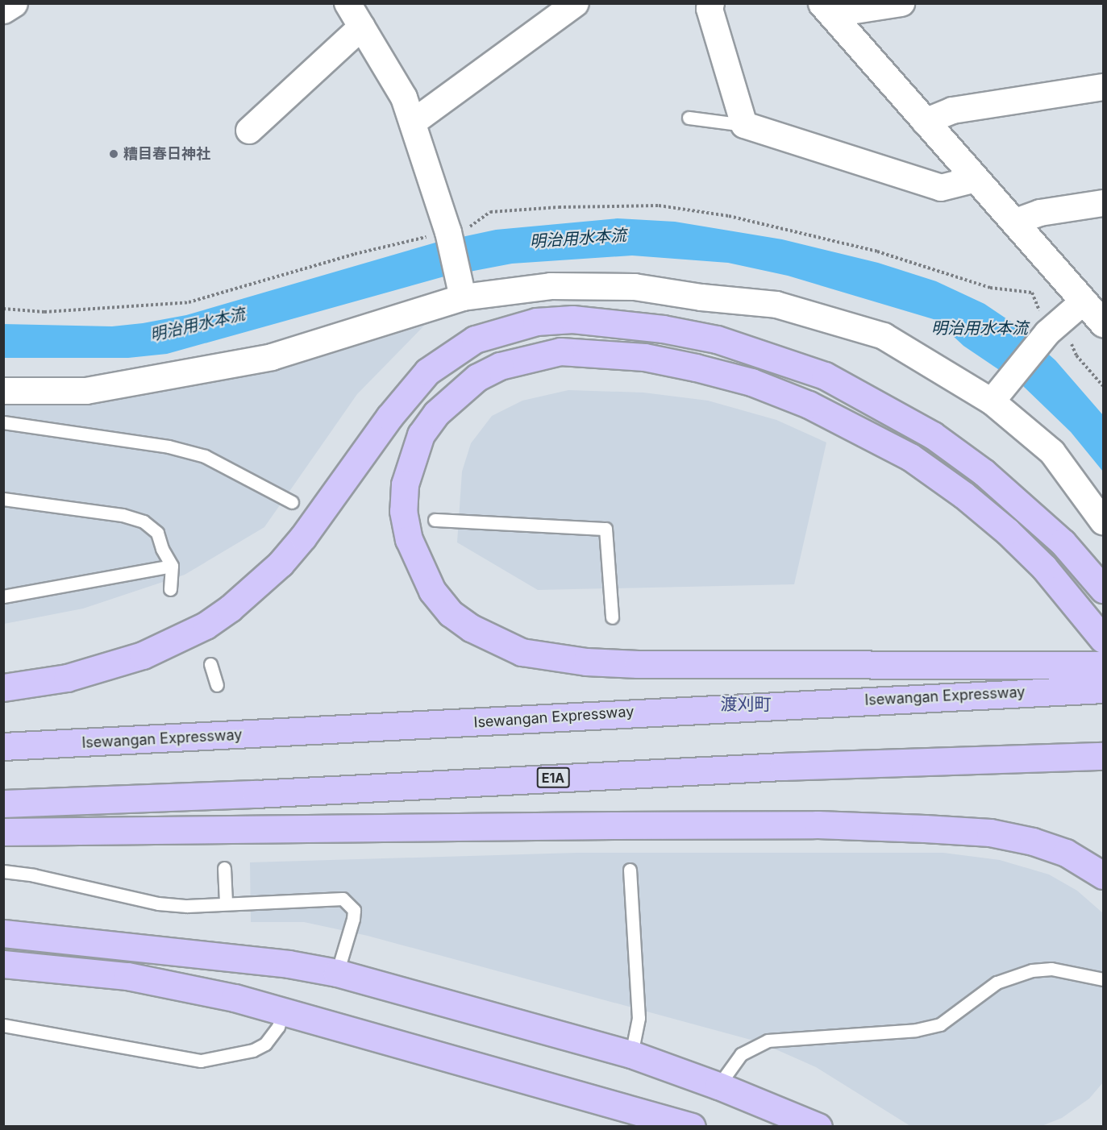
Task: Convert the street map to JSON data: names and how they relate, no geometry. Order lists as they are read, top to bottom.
{
  "streets": {
    "highway": ["Isewangan Expressway", "E1A"]
  },
  "districts": ["渡刈町"],
  "water": ["明治用水本流"],
  "places": ["糟目春日神社"]
}
